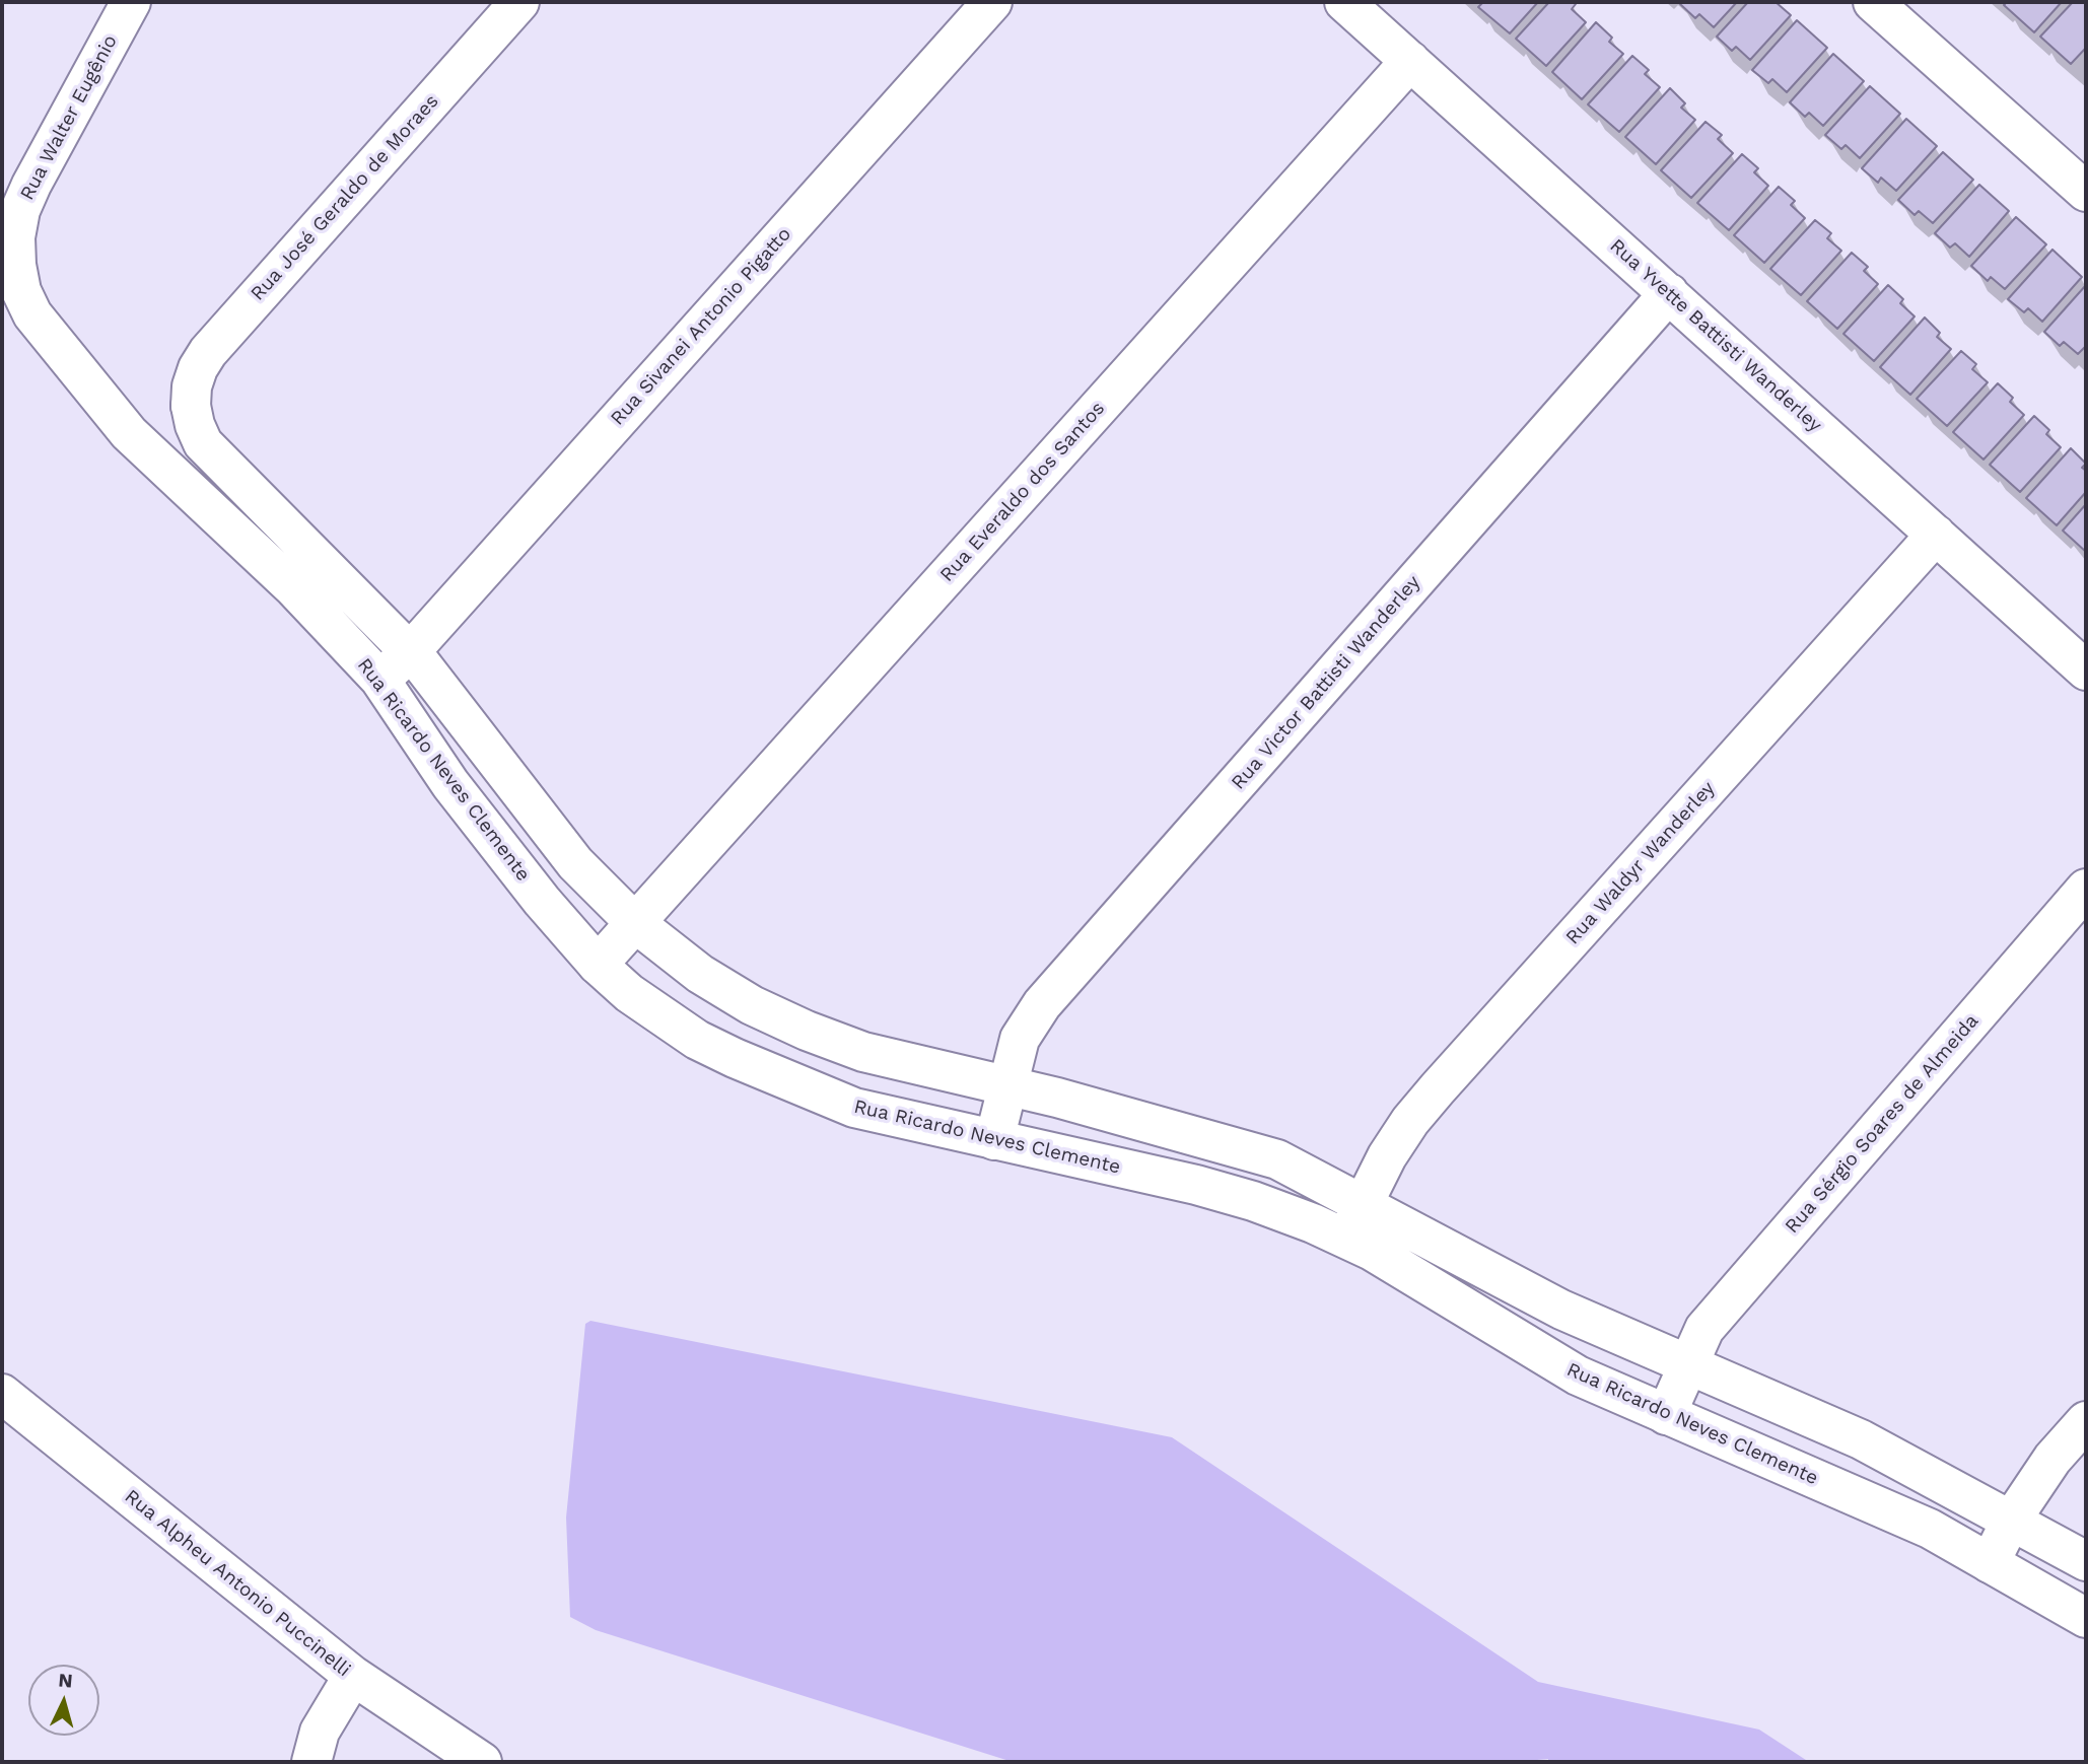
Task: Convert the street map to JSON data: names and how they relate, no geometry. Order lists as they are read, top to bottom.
{
  "streets": {
    "street": [
      "Rua Walter Eugênio",
      "Rua José Geraldo de Moraes",
      "Rua Sivanei Antonio Pigatto",
      "Rua Yvette Battisti Wanderley",
      "Rua Everaldo dos Santos",
      "Rua Victor Battisti Wanderley",
      "Rua Ricardo Neves Clemente",
      "Rua Waldyr Wanderley",
      "Rua Sérgio Soares de Almeida",
      "Rua Alpheu Antonio Puccinelli"
    ]
  },
  "crossings": [
    ["Rua Walter Eugênio", "Rua Ricardo Neves Clemente"],
    ["Rua José Geraldo de Moraes", "Rua Ricardo Neves Clemente"],
    ["Rua Sivanei Antonio Pigatto", "Rua Ricardo Neves Clemente"],
    ["Rua Yvette Battisti Wanderley", "Rua Everaldo dos Santos"],
    ["Rua Yvette Battisti Wanderley", "Rua Victor Battisti Wanderley"],
    ["Rua Yvette Battisti Wanderley", "Rua Waldyr Wanderley"],
    ["Rua Everaldo dos Santos", "Rua Ricardo Neves Clemente"],
    ["Rua Victor Battisti Wanderley", "Rua Ricardo Neves Clemente"],
    ["Rua Ricardo Neves Clemente", "Rua Waldyr Wanderley"],
    ["Rua Ricardo Neves Clemente", "Rua Sérgio Soares de Almeida"]
  ],
  "north": "top"
}
